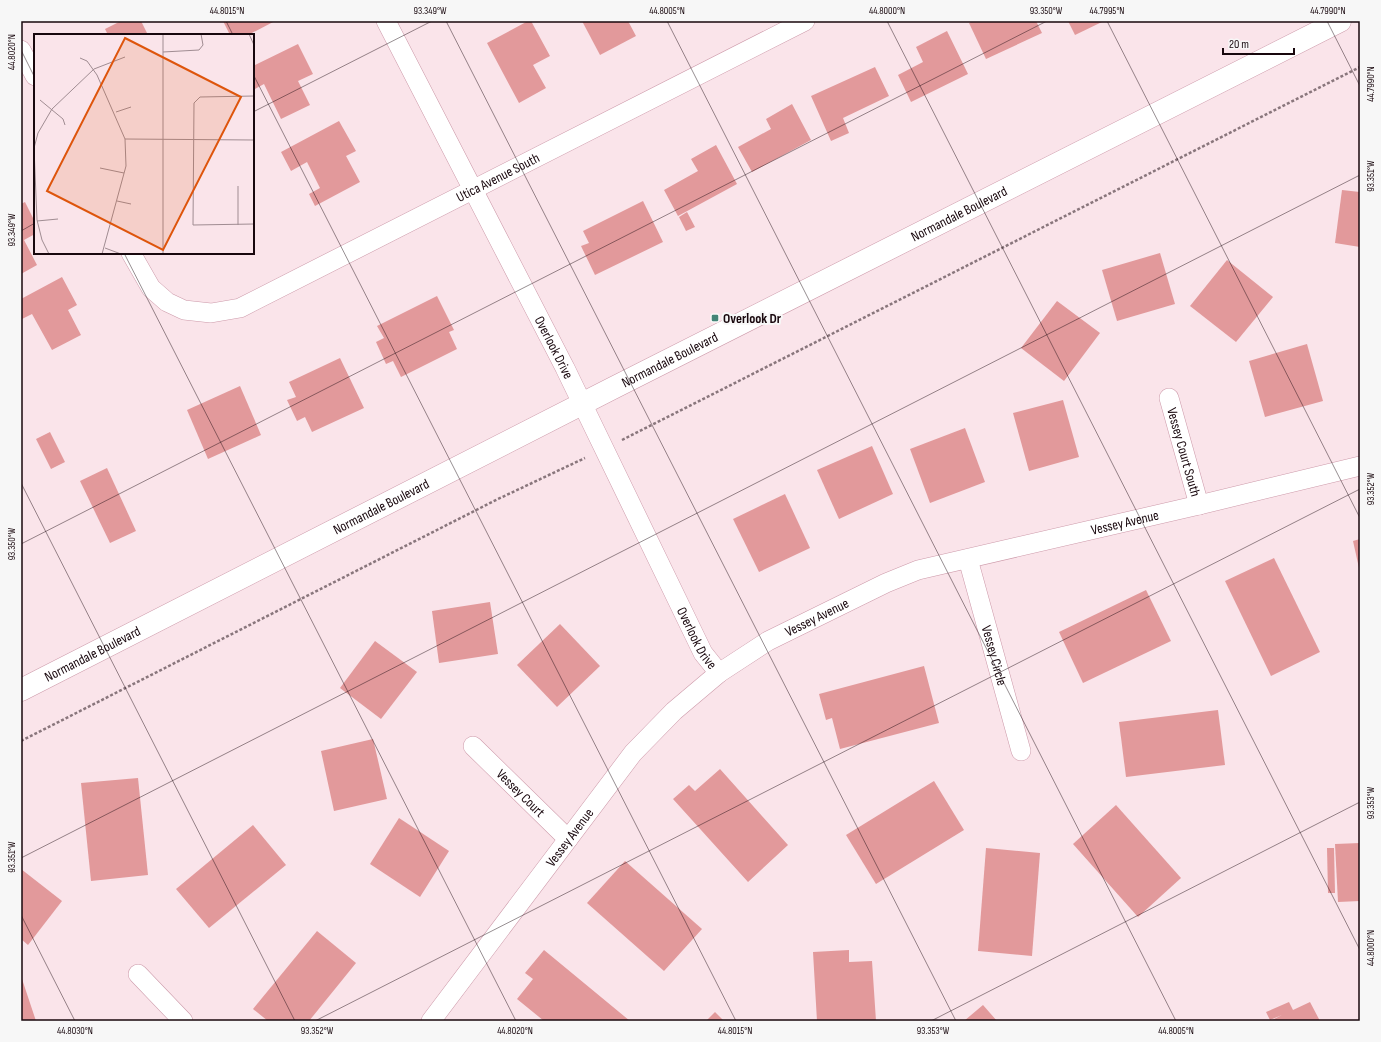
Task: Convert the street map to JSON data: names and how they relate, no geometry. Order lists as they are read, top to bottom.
{
  "streets": {
    "street": [
      "Utica Avenue South",
      "Normandale Boulevard",
      "Overlook Drive",
      "Vessey Court South",
      "Vessey Avenue",
      "Vessey Circle",
      "Vessey Court"
    ]
  },
  "crossings": [
    ["Utica Avenue South", "Overlook Drive"],
    ["Normandale Boulevard", "Overlook Drive"],
    ["Overlook Drive", "Vessey Avenue"],
    ["Vessey Court South", "Vessey Avenue"],
    ["Vessey Avenue", "Vessey Circle"],
    ["Vessey Avenue", "Vessey Court"]
  ],
  "places": {
    "transit": ["Overlook Dr"]
  },
  "scale_bar": "20 m",
  "coordinates": [
    "44.8015°N",
    "93.349°W",
    "44.8005°N",
    "44.8000°N",
    "93.350°W",
    "44.7995°N",
    "44.7990°N",
    "44.8020°N",
    "93.351°W",
    "93.352°W",
    "93.353°W",
    "44.8030°N"
  ]
}
